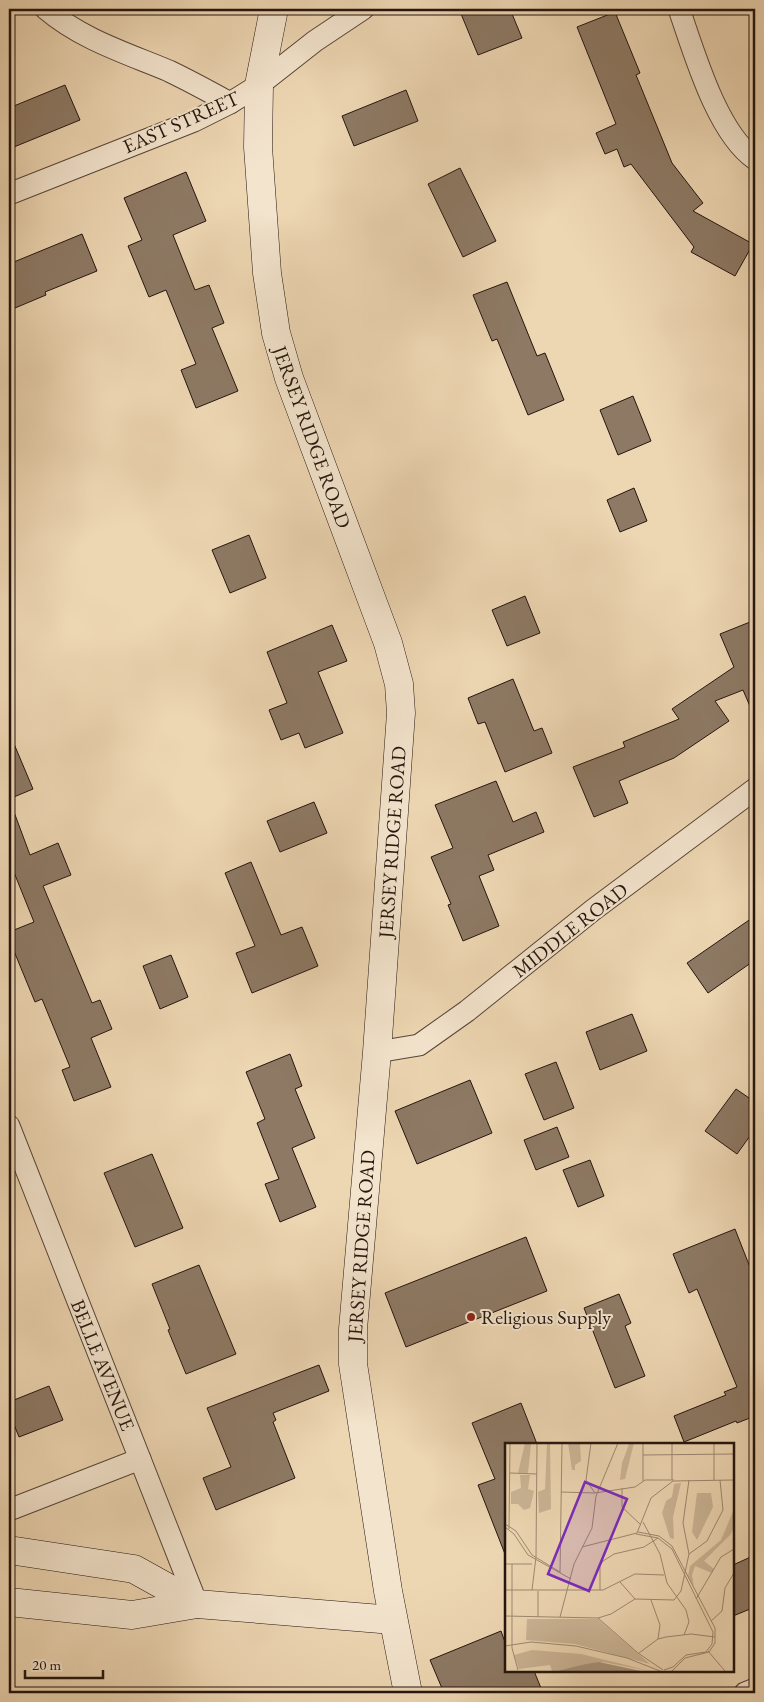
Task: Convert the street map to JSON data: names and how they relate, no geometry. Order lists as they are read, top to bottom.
{
  "streets": {
    "street": [
      "EAST STREET",
      "JERSEY RIDGE ROAD",
      "MIDDLE ROAD",
      "BELLE AVENUE"
    ]
  },
  "crossings": [
    ["EAST STREET", "JERSEY RIDGE ROAD"],
    ["JERSEY RIDGE ROAD", "MIDDLE ROAD"]
  ],
  "places": ["Religious Supply"],
  "scale_bar": "20 m"
}
